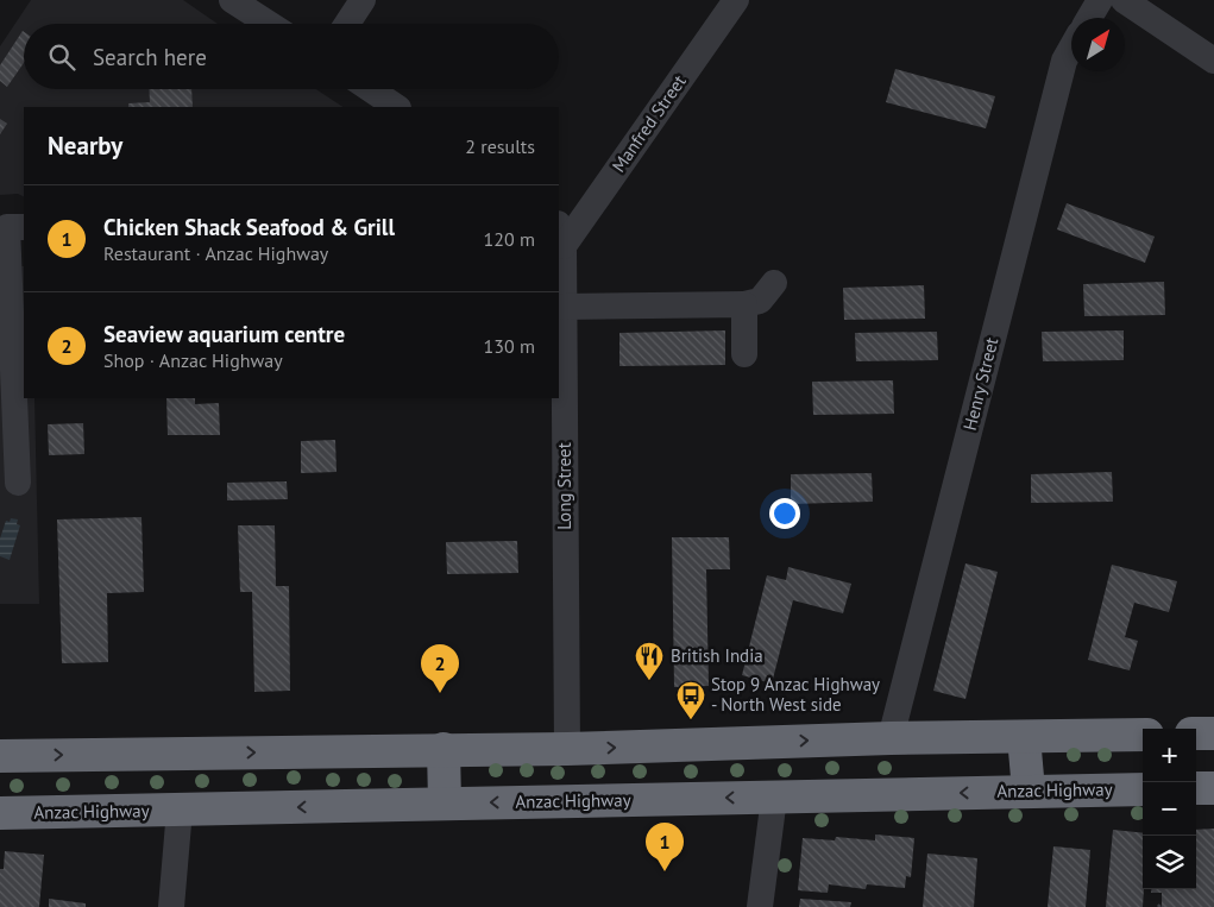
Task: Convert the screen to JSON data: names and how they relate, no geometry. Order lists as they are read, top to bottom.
{
  "streets": {
    "highway": ["Anzac Highway"],
    "street": ["Manfred Street", "Henry Street", "Long Street"]
  },
  "crossings": [
    ["Manfred Street", "Long Street"]
  ],
  "places": {
    "restaurant": ["British India"],
    "bus stop": ["Stop 9 Anzac Highway - North West side"]
  },
  "north": "top right",
  "page": {
    "search": "Search here",
    "heading": ["Nearby", "2 results"],
    "list": [
      {
        "mark": "1",
        "name": "Chicken Shack Seafood & Grill",
        "note": "Restaurant · Anzac Highway",
        "value": "120 m"
      },
      {
        "mark": "2",
        "name": "Seaview aquarium centre",
        "note": "Shop · Anzac Highway",
        "value": "130 m"
      }
    ],
    "pins": ["2", "1"],
    "map_buttons": ["+", "−"]
  }
}
